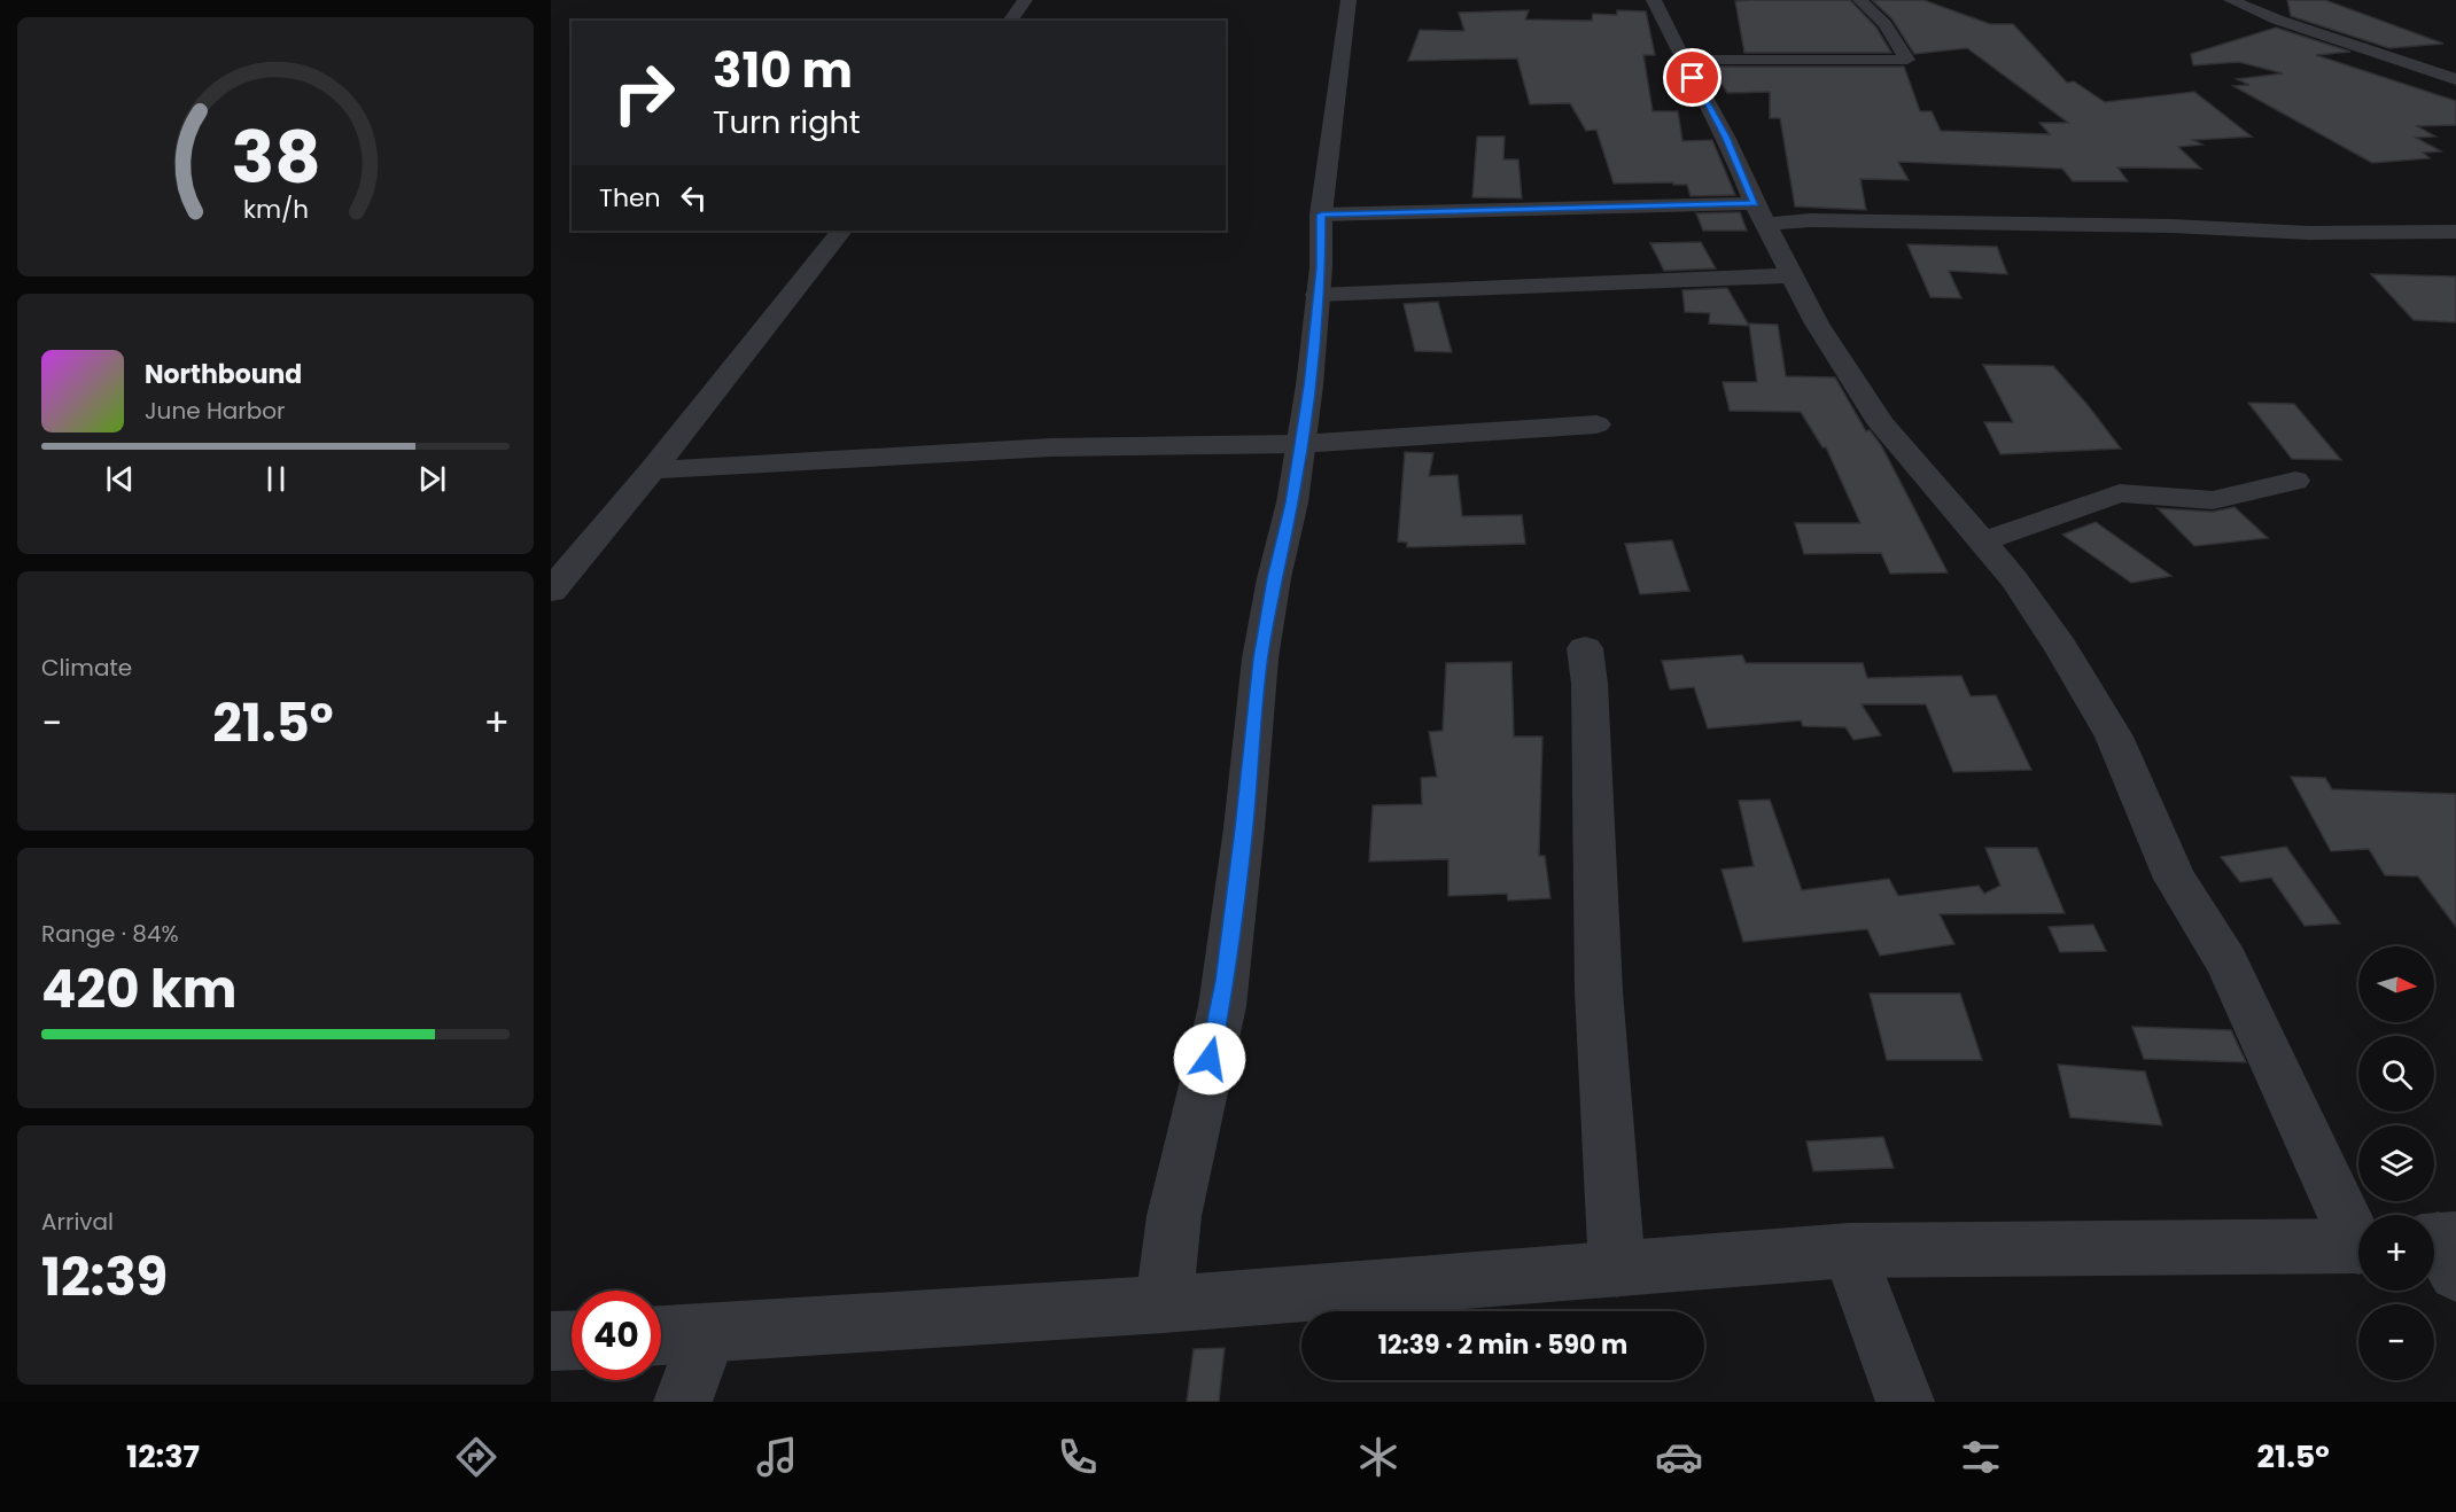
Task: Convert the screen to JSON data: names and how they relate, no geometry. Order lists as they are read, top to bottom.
{
  "north": "right",
  "page": {
    "turn": ["310 m", "Turn right"],
    "then": "Then",
    "song": ["Northbound", "June Harbor"],
    "tile": [
      "Climate",
      ["Range · 84%", "420 km"],
      ["Arrival", "12:39"]
    ],
    "heat": ["−", "21.5°", "+"],
    "map_buttons": ["+", "−"],
    "limit": "40",
    "trip": "12:39 · 2 min · 590 m",
    "tabs": ["12:37", "21.5°"],
    "gauge": ["38", "km/h"]
  }
}
